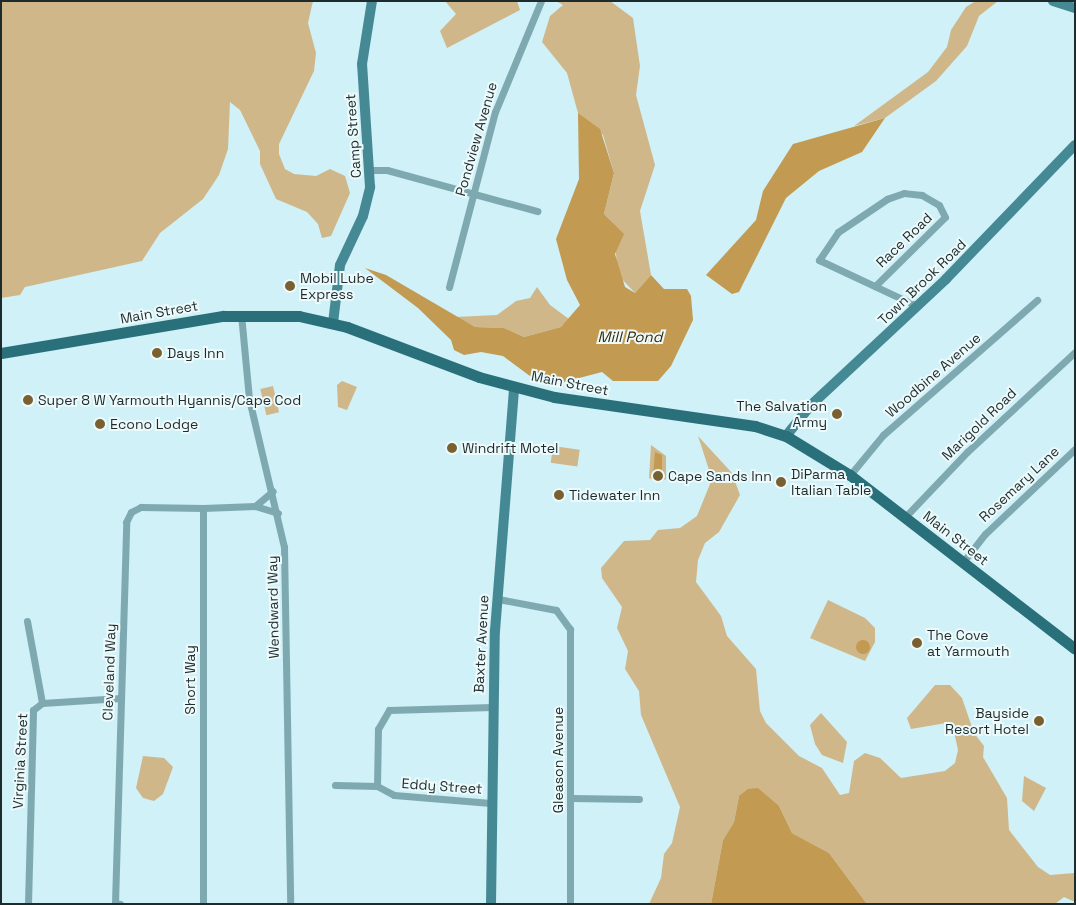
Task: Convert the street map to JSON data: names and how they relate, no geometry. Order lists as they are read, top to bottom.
{
  "streets": {
    "main road": [
      "Camp Street",
      "Town Brook Road",
      "Main Street",
      "Baxter Avenue"
    ],
    "street": [
      "Pondview Avenue",
      "Race Road",
      "Woodbine Avenue",
      "Marigold Road",
      "Rosemary Lane",
      "Wendward Way",
      "Cleveland Way",
      "Short Way",
      "Gleason Avenue",
      "Virginia Street",
      "Eddy Street"
    ]
  },
  "crossings": [
    ["Camp Street", "Main Street"],
    ["Town Brook Road", "Main Street"],
    ["Main Street", "Woodbine Avenue"],
    ["Main Street", "Marigold Road"],
    ["Main Street", "Rosemary Lane"],
    ["Main Street", "Wendward Way"],
    ["Main Street", "Baxter Avenue"],
    ["Baxter Avenue", "Gleason Avenue"],
    ["Baxter Avenue", "Eddy Street"],
    ["Cleveland Way", "Short Way"],
    ["Cleveland Way", "Virginia Street"]
  ],
  "water": ["Mill Pond"],
  "places": [
    "Mobil Lube Express",
    "Days Inn",
    "Super 8 W Yarmouth Hyannis/Cape Cod",
    "The Salvation Army",
    "Econo Lodge",
    "Windrift Motel",
    "Cape Sands Inn",
    "DiParma Italian Table",
    "Tidewater Inn",
    "The Cove at Yarmouth",
    "Bayside Resort Hotel"
  ]
}
